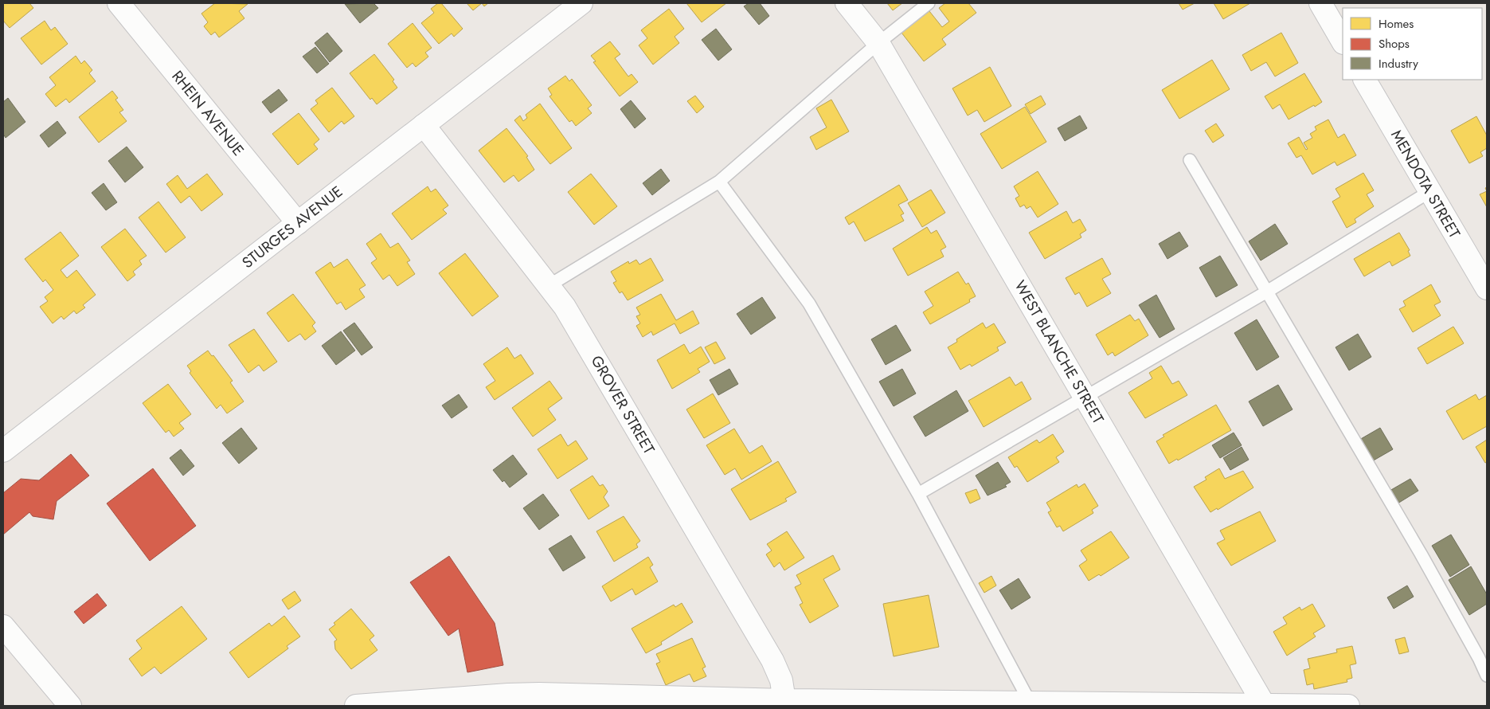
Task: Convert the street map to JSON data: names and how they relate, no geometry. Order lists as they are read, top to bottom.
{
  "streets": {
    "street": [
      "RHEIN AVENUE",
      "MENDOTA STREET",
      "STURGES AVENUE",
      "WEST BLANCHE STREET",
      "GROVER STREET"
    ]
  },
  "crossings": [
    ["RHEIN AVENUE", "STURGES AVENUE"],
    ["STURGES AVENUE", "GROVER STREET"]
  ],
  "legend": ["Homes", "Shops", "Industry"]
}
